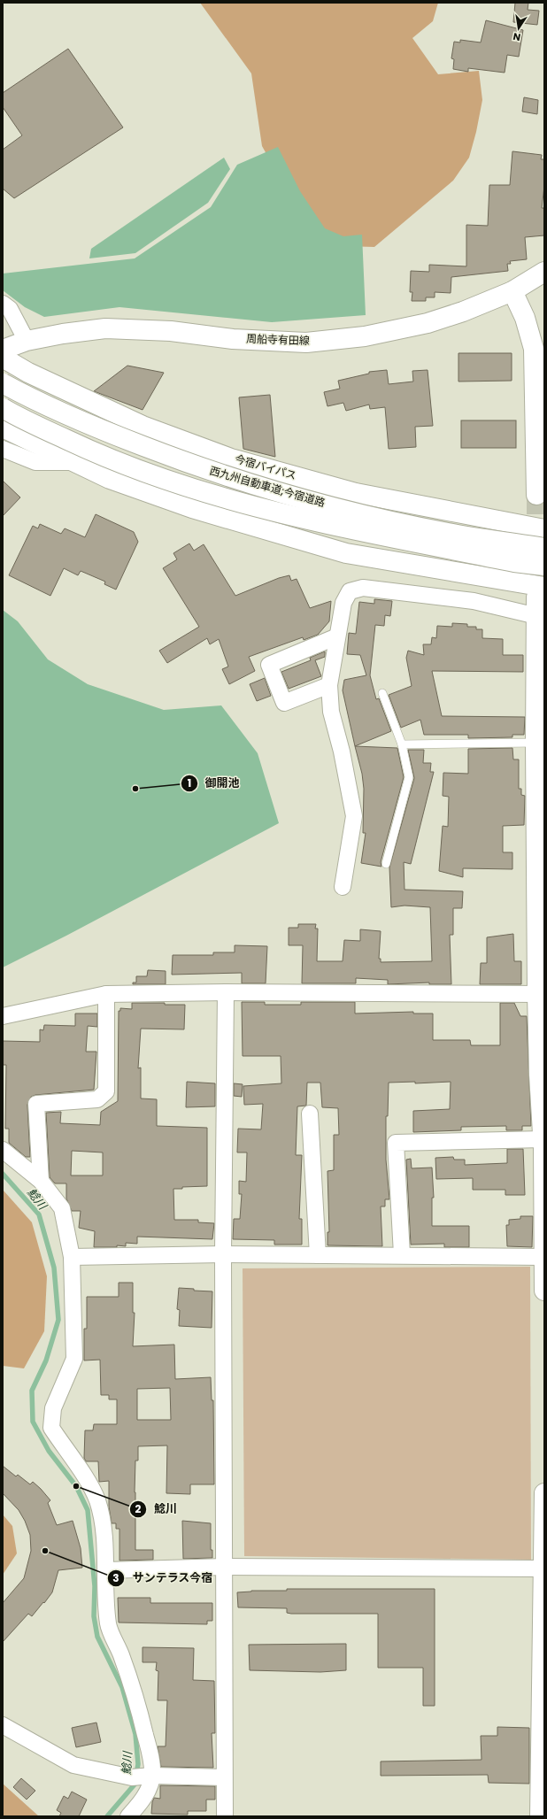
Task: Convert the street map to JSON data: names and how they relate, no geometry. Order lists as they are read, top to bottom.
{
  "streets": {
    "main road": ["周船寺有田線", "今宿バイパス", "西九州自動車道;今宿道路"]
  },
  "water": ["鯰川"],
  "places": ["御開池", "鯰川", "サンテラス今宿"],
  "north": "bottom"
}
